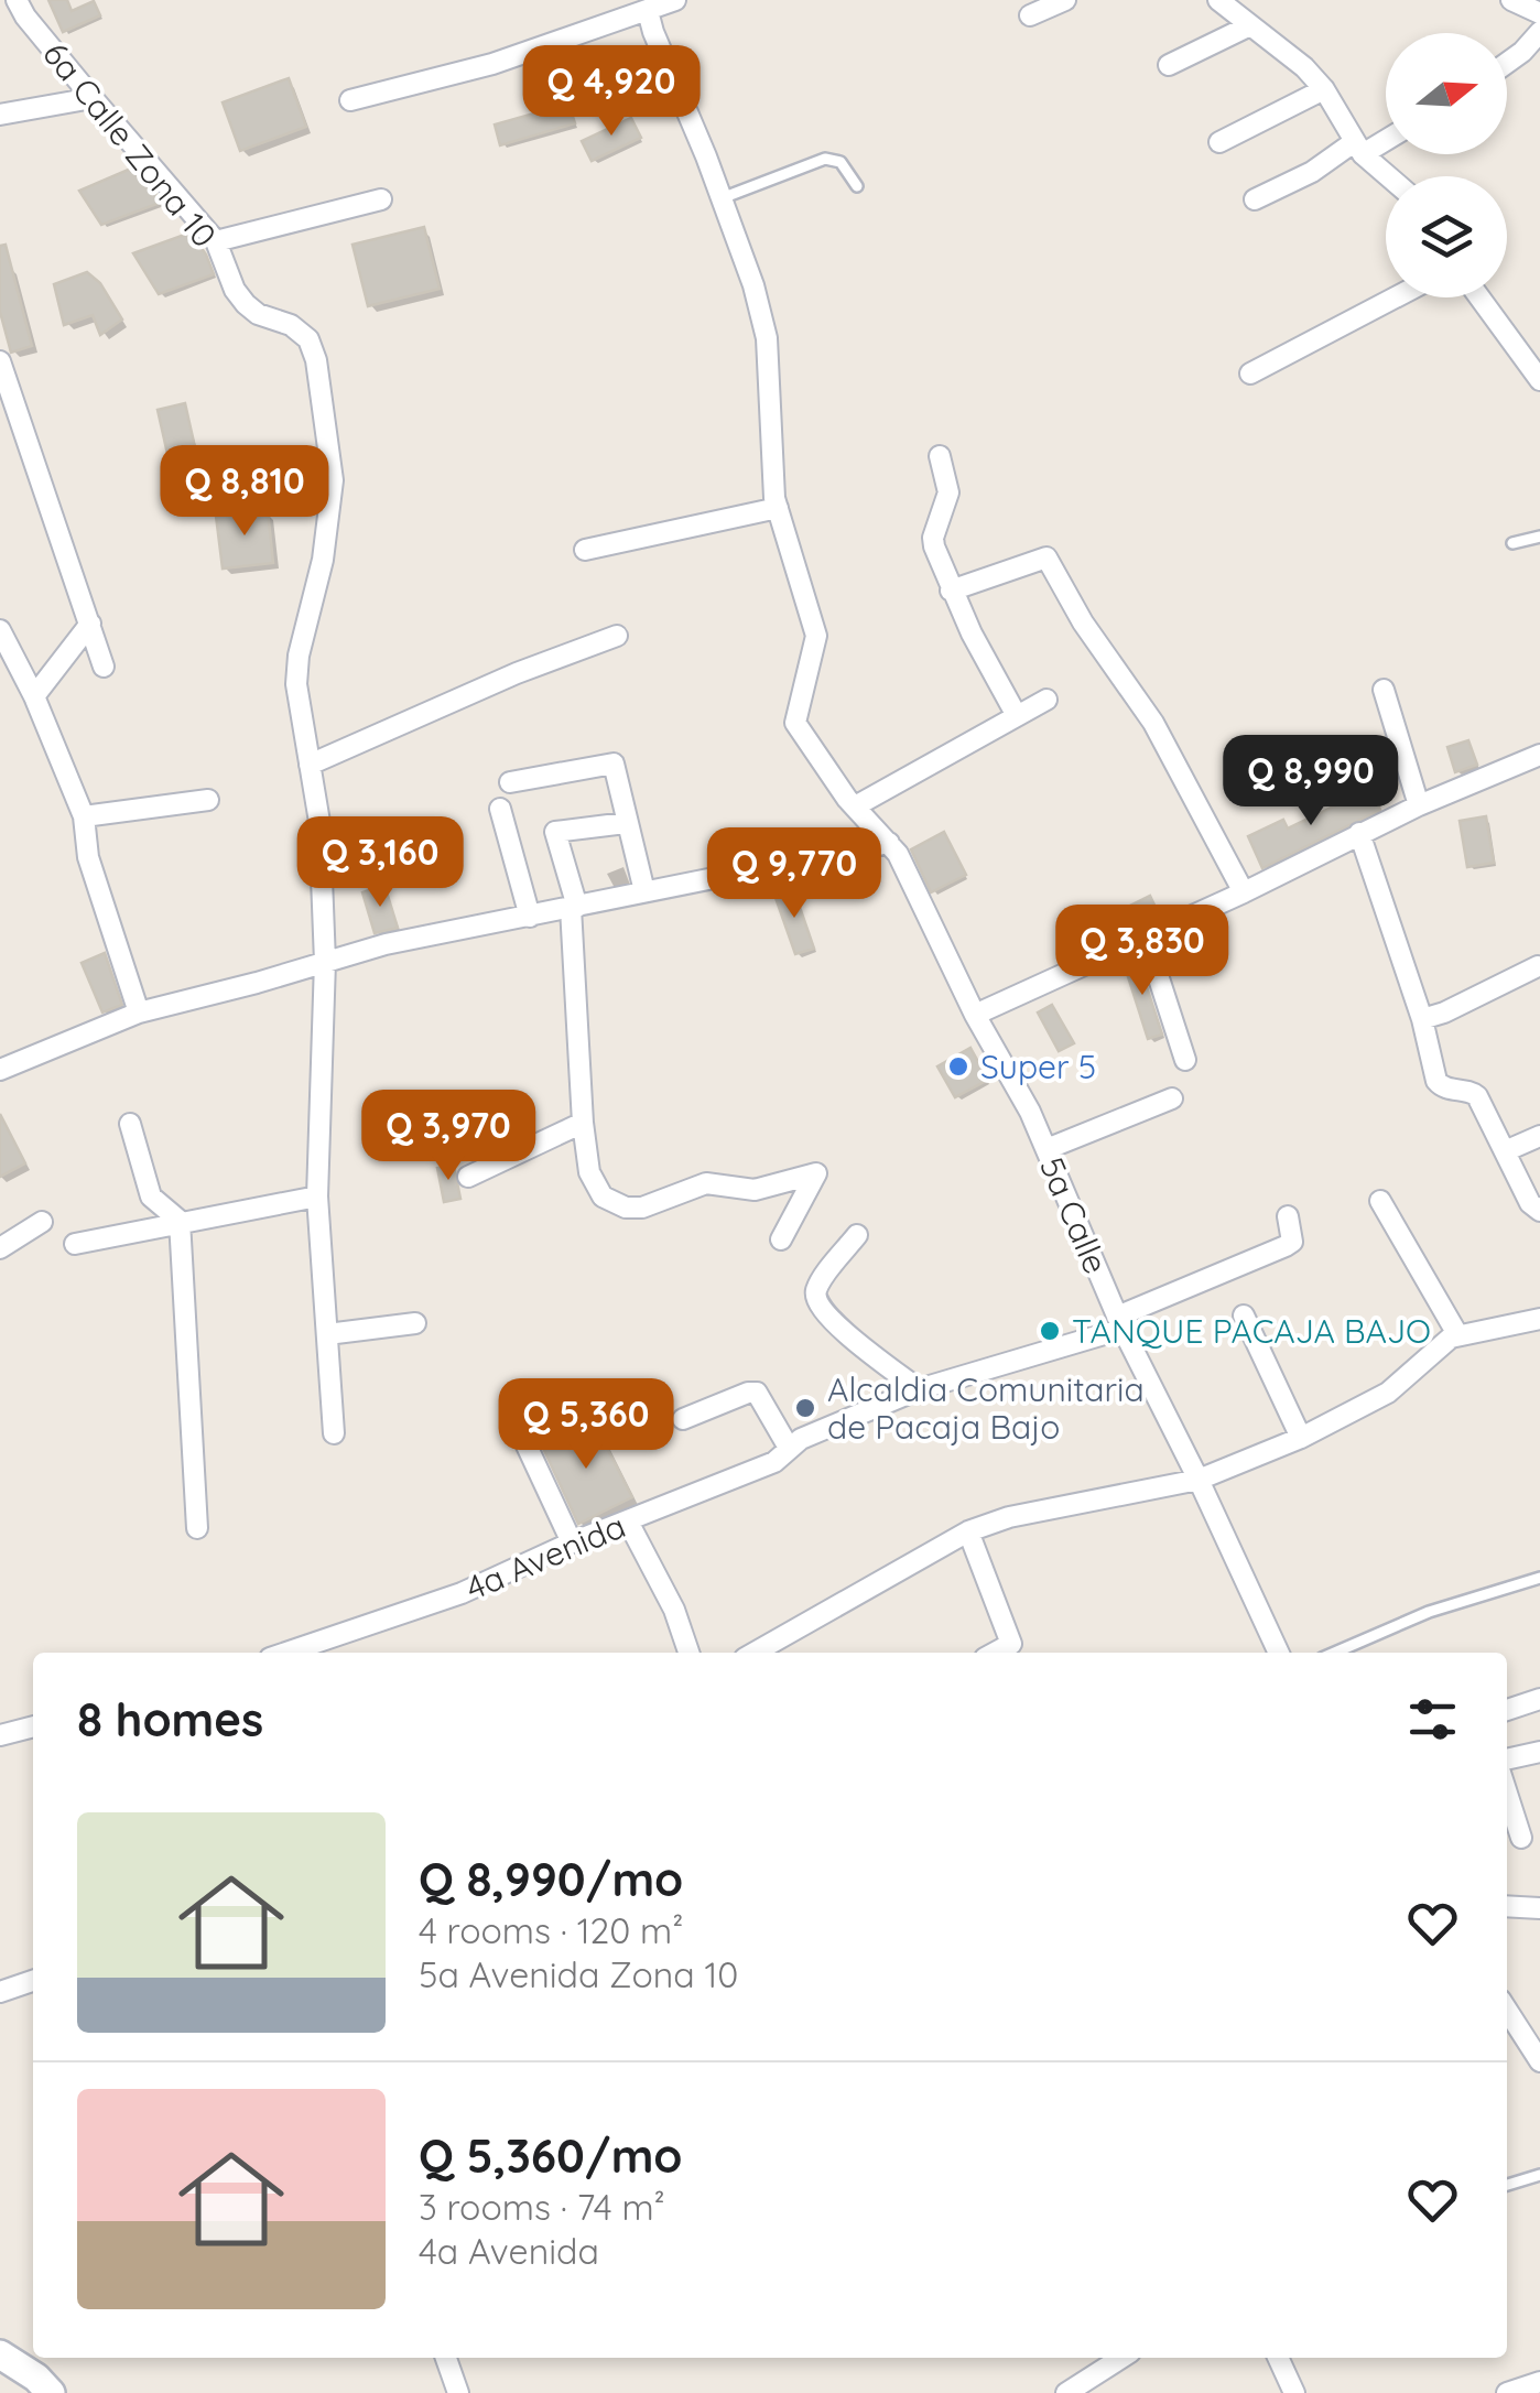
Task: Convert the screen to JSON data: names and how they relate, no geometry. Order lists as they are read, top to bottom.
{
  "streets": {
    "street": ["6a Calle Zona 10", "5a Calle", "4a Avenida"]
  },
  "crossings": [
    ["5a Calle", "4a Avenida"]
  ],
  "places": ["Super 5", "TANQUE PACAJA BAJO", "Alcaldia Comunitaria de Pacaja Bajo"],
  "north": "right",
  "page": {
    "price": [
      "Q 4,920",
      "Q 8,810",
      "Q 8,990",
      "Q 3,160",
      "Q 9,770",
      "Q 3,830",
      "Q 3,970",
      "Q 5,360"
    ],
    "heading": "8 homes",
    "list": [
      {
        "name": "Q 8,990/mo",
        "note": "4 rooms · 120 m² · 5a Avenida Zona 10"
      },
      {
        "name": "Q 5,360/mo",
        "note": "3 rooms · 74 m² · 4a Avenida"
      }
    ]
  }
}
